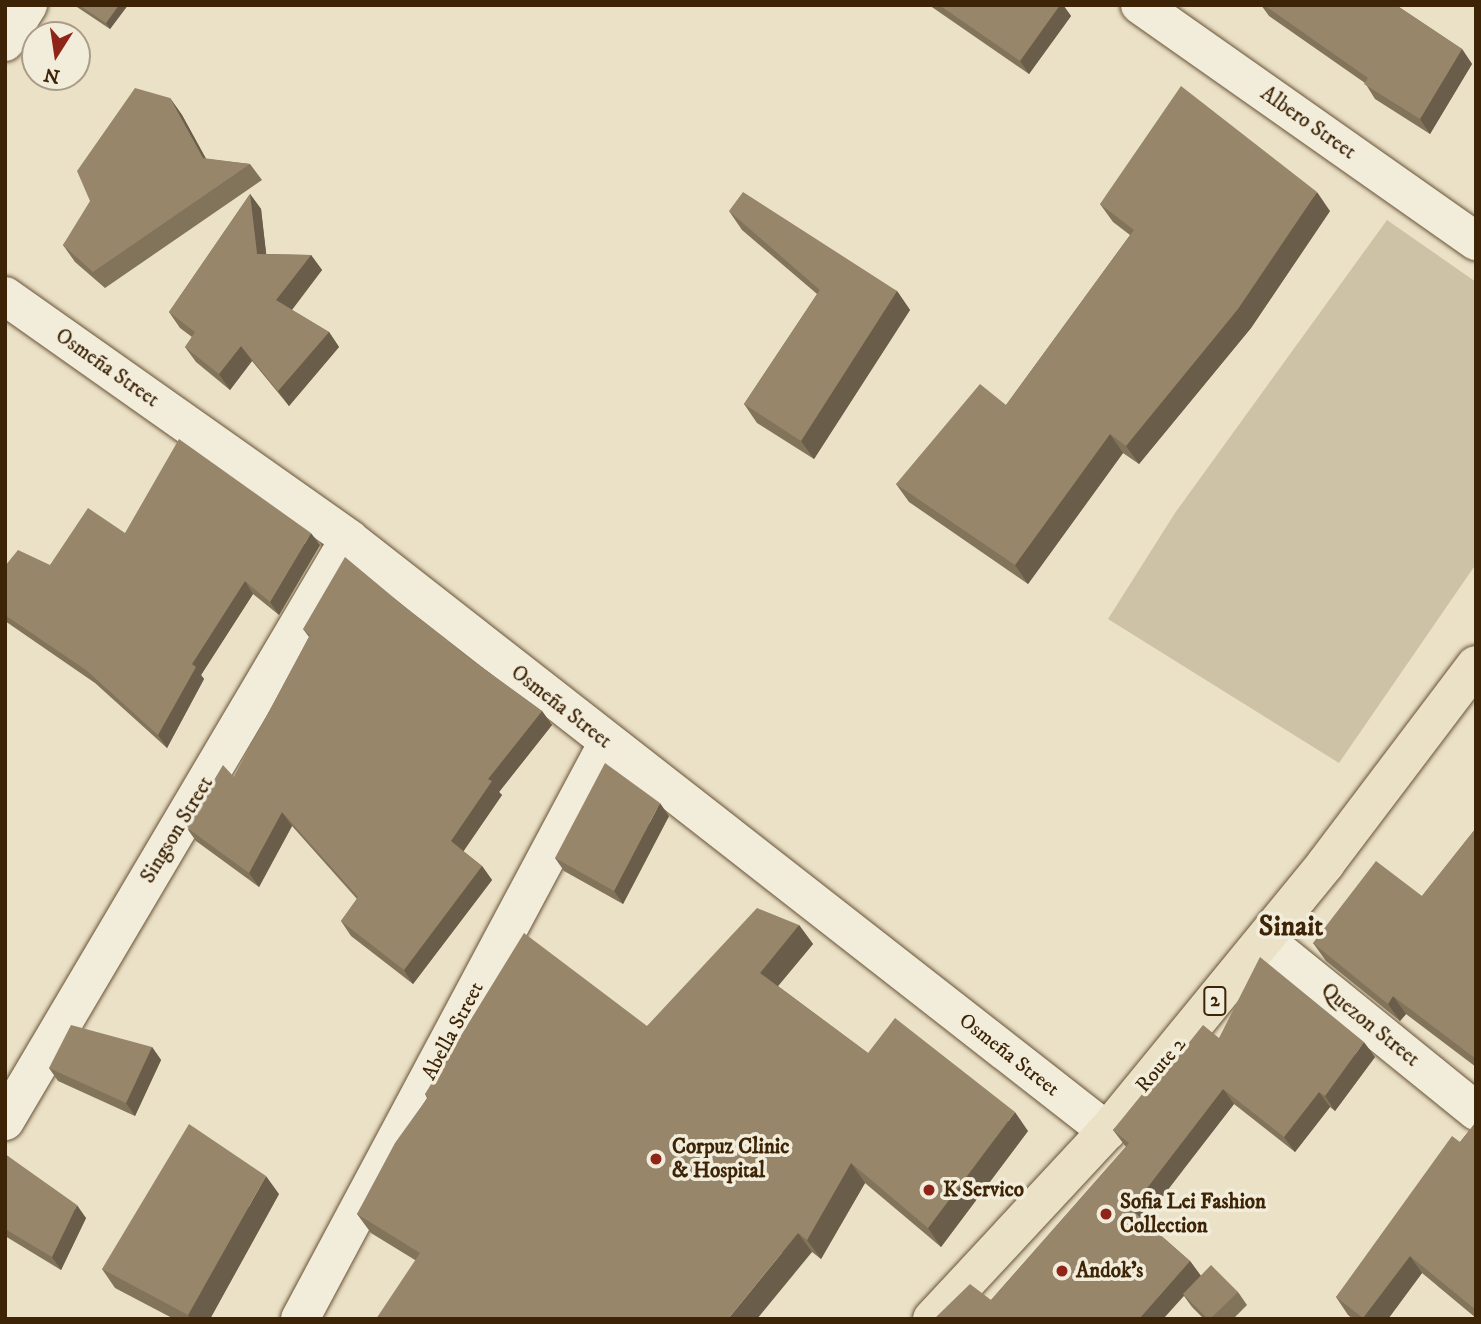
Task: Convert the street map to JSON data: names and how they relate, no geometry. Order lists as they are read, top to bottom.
{
  "streets": {
    "highway": ["2", "Route 2"],
    "street": [
      "Albero Street",
      "Osmeña Street",
      "Singson Street",
      "Quezon Street",
      "Abella Street"
    ]
  },
  "crossings": [
    ["Osmeña Street", "Singson Street"],
    ["Osmeña Street", "Abella Street"],
    ["Osmeña Street", "Route 2"],
    ["Quezon Street", "Route 2"]
  ],
  "districts": ["Sinait"],
  "places": [
    "Corpuz Clinic & Hospital",
    "K Servico",
    "Sofia Lei Fashion Collection",
    "Andok's"
  ],
  "north": "bottom"
}
